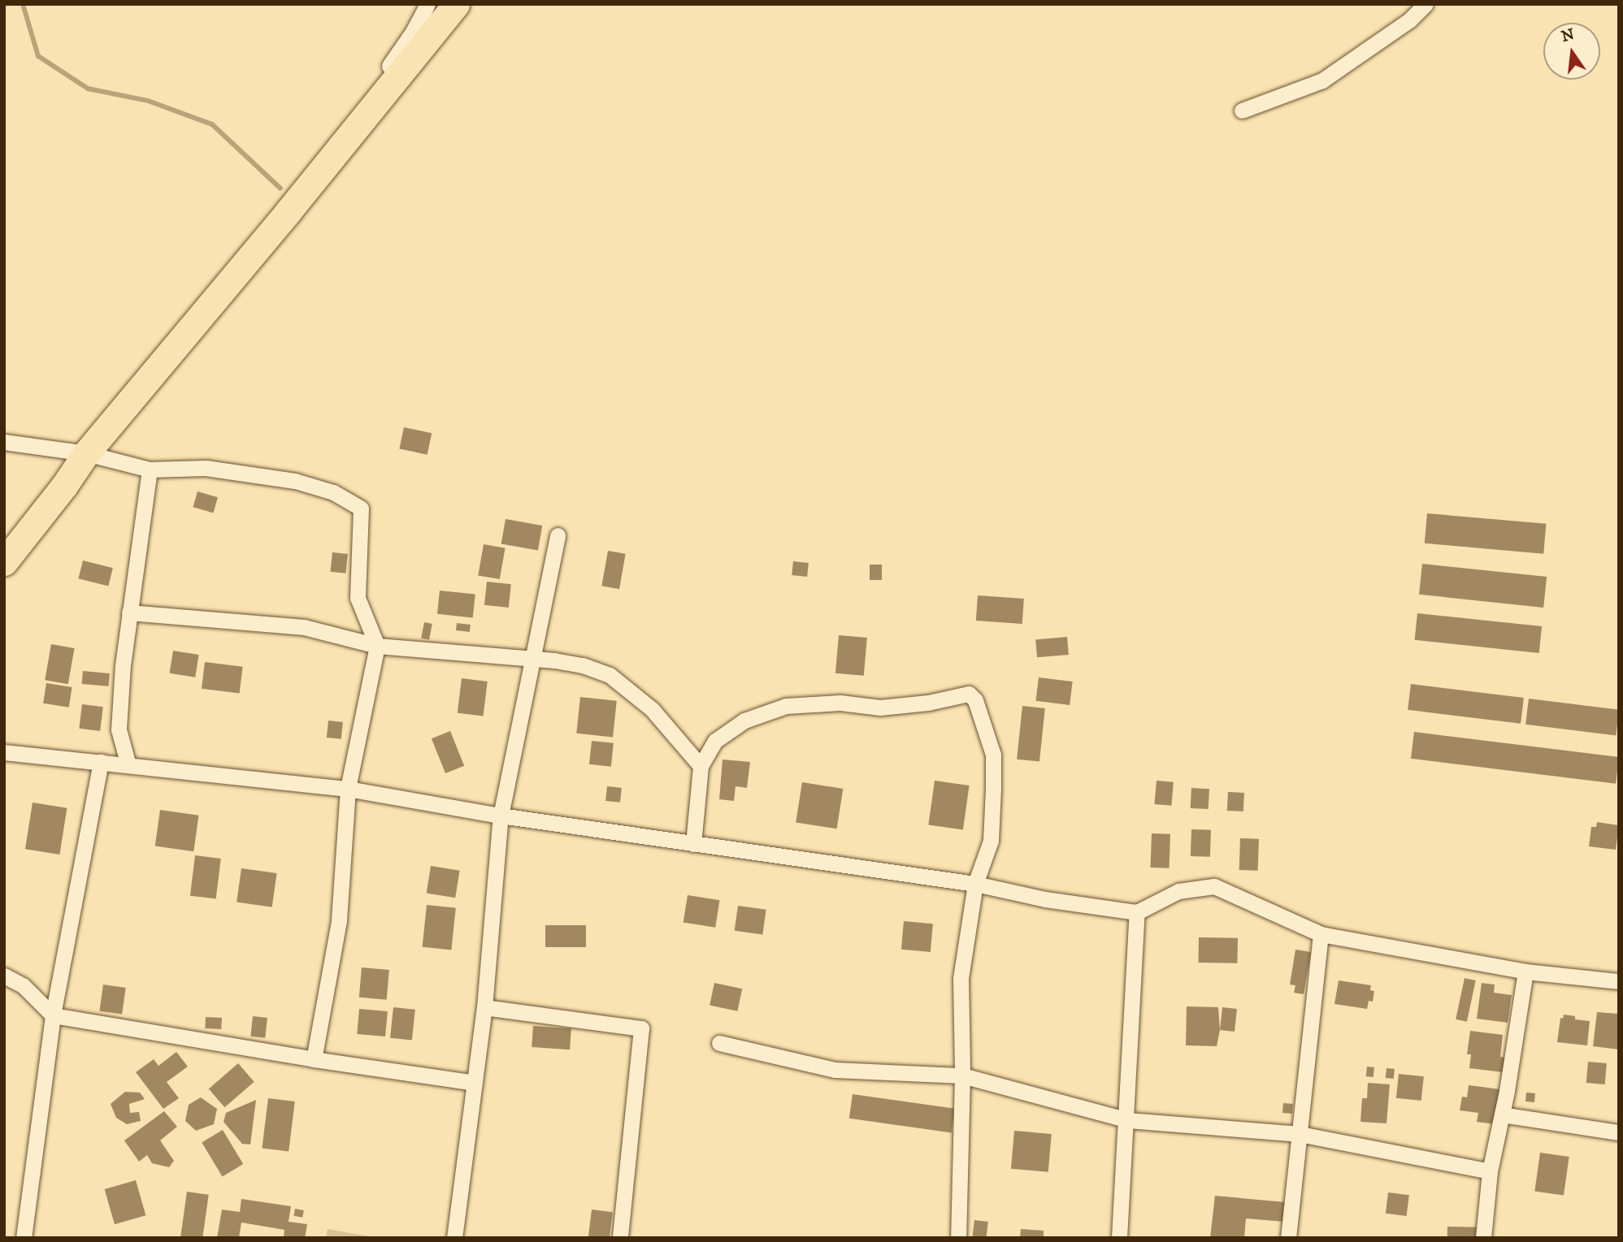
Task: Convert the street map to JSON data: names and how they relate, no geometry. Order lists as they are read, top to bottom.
{
  "north": "top"
}
